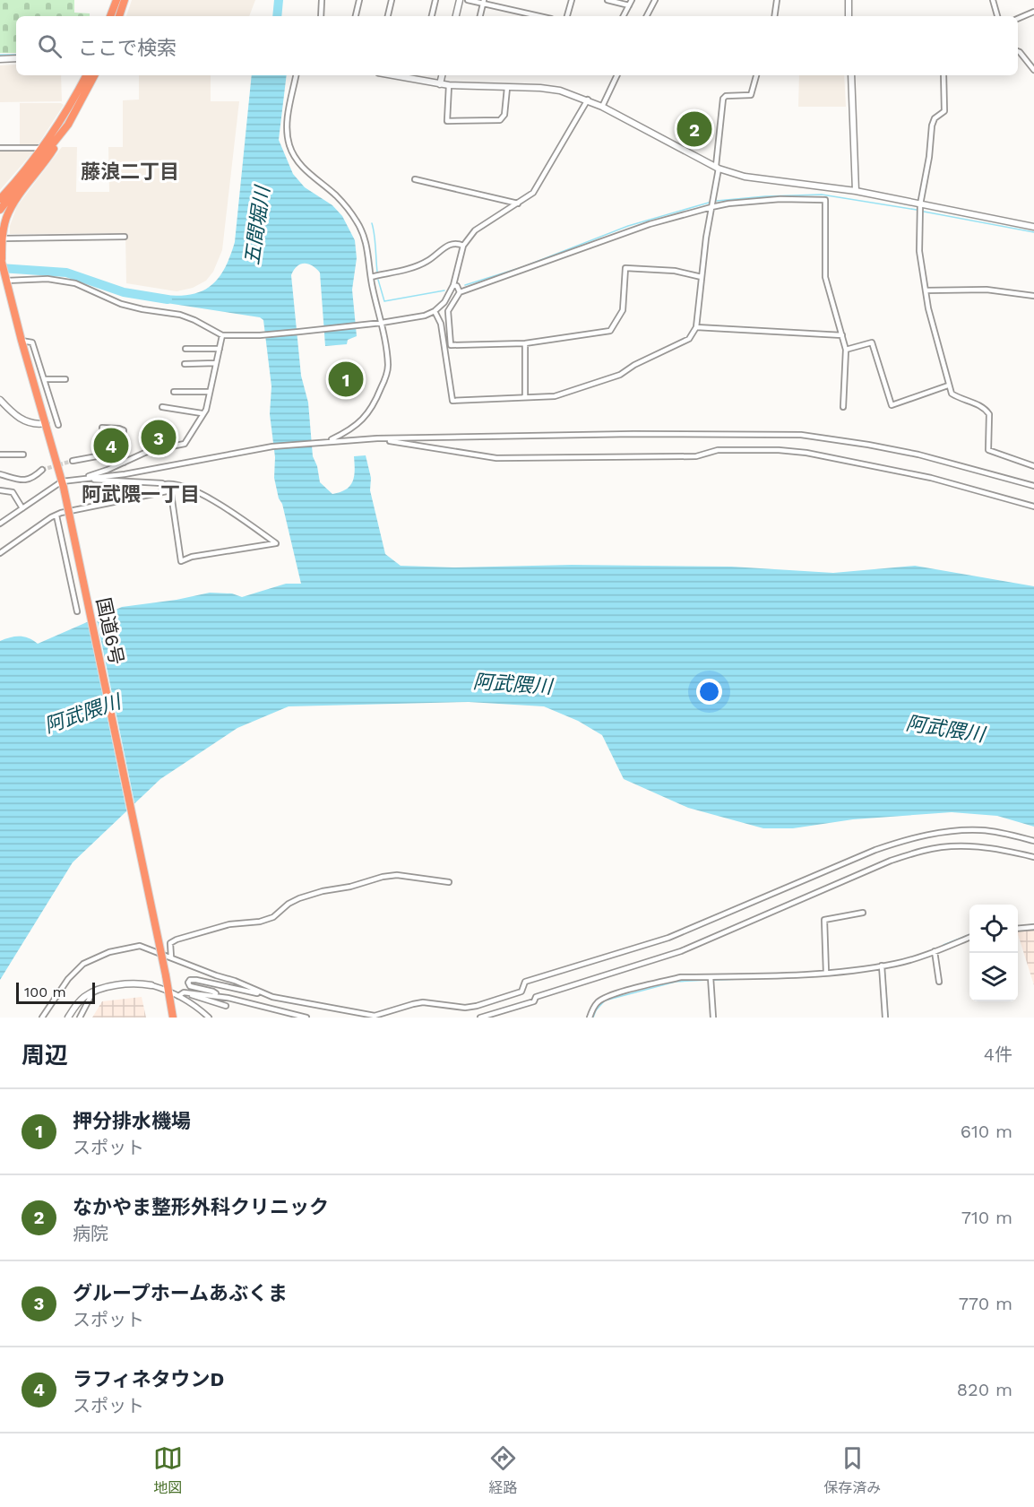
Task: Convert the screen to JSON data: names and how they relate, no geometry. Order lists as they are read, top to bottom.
{
  "streets": {
    "highway": ["国道6号"]
  },
  "districts": ["藤浪二丁目", "阿武隈一丁目"],
  "water": ["五間堀川", "阿武隈川"],
  "scale_bar": "100 m",
  "page": {
    "search": "ここで検索",
    "pins": [
      "2",
      "1",
      "3",
      "4"
    ],
    "scale": "100 m",
    "heading": ["周辺", "4件"],
    "list": [
      {
        "mark": "1",
        "name": "押分排水機場",
        "note": "スポット",
        "value": "610 m"
      },
      {
        "mark": "2",
        "name": "なかやま整形外科クリニック",
        "note": "病院",
        "value": "710 m"
      },
      {
        "mark": "3",
        "name": "グループホームあぶくま",
        "note": "スポット",
        "value": "770 m"
      },
      {
        "mark": "4",
        "name": "ラフィネタウンD",
        "note": "スポット",
        "value": "820 m"
      }
    ],
    "nav": ["地図", "経路", "保存済み"]
  }
}
